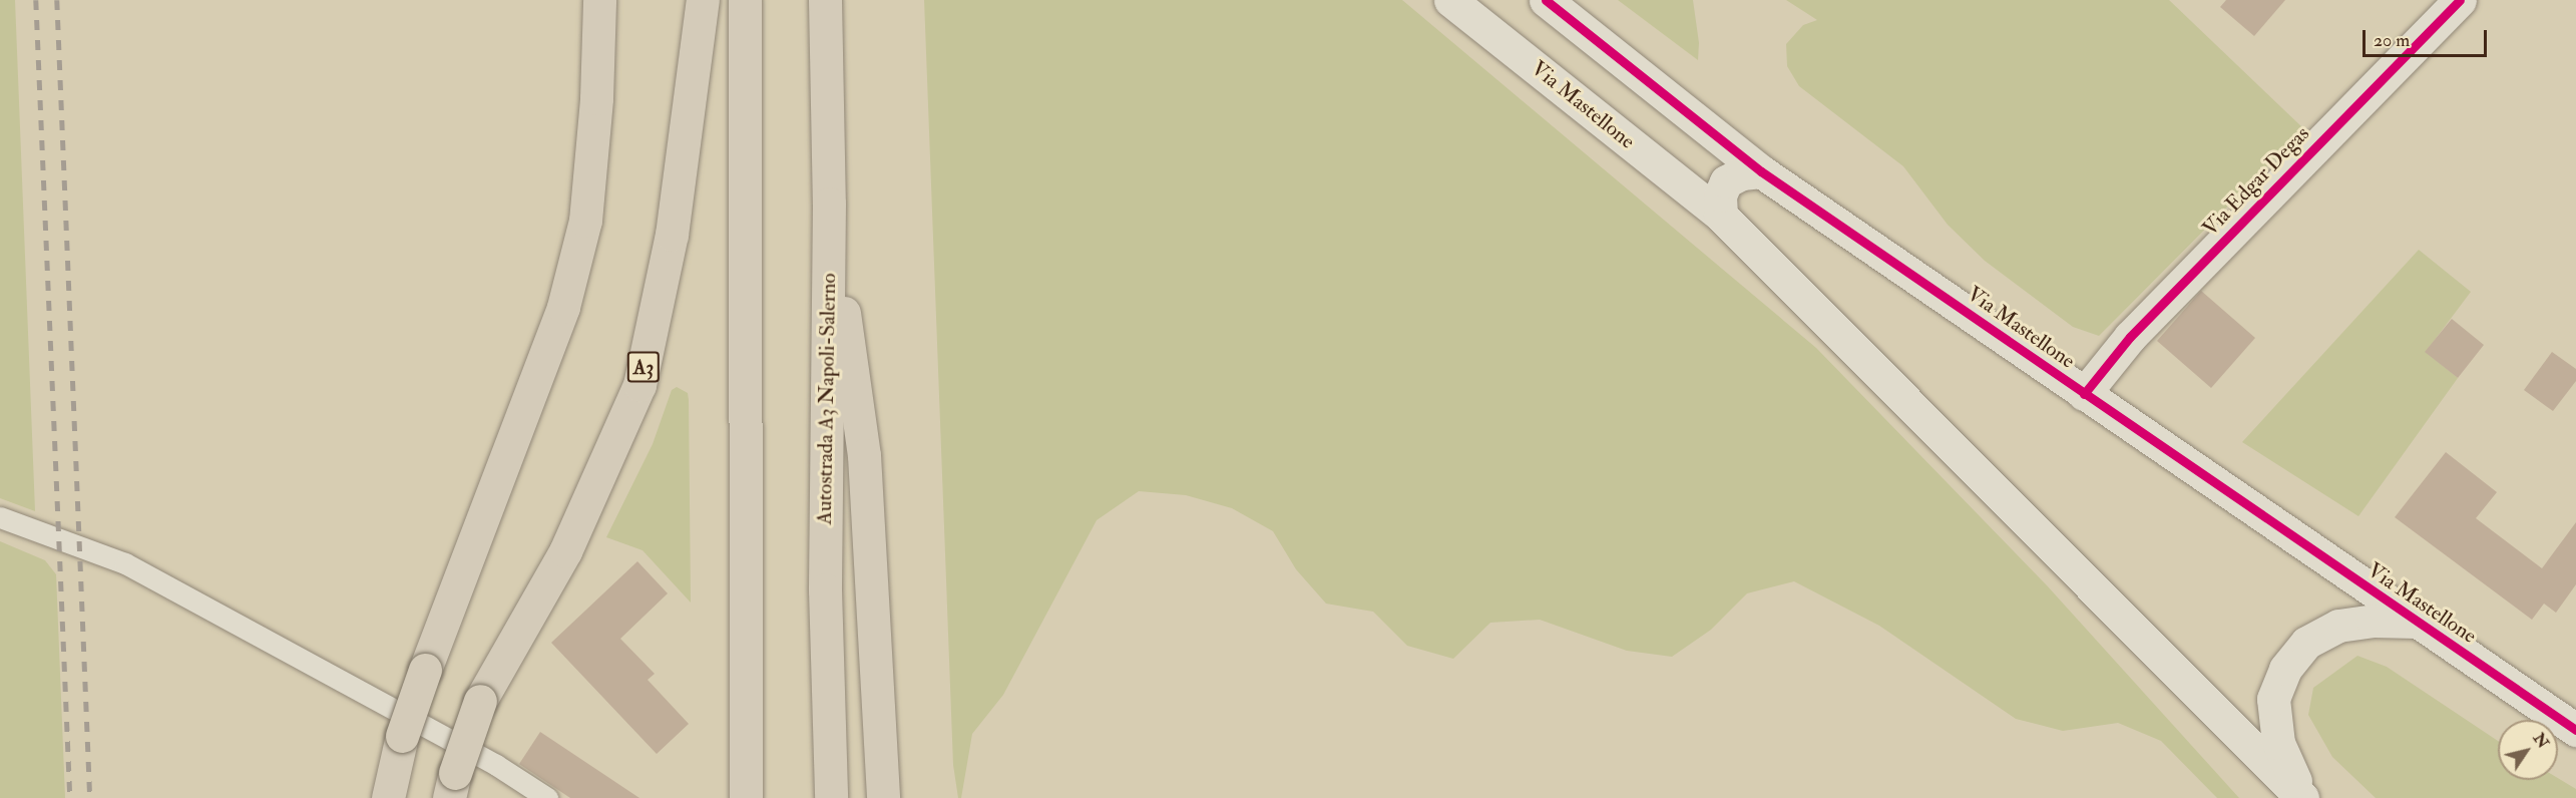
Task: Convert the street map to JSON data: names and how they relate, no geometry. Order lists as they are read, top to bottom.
{
  "streets": {
    "highway": ["A3", "Autostrada A3 Napoli-Salerno"],
    "street": ["Via Mastellone", "Via Edgar Degas"]
  },
  "crossings": [
    ["Via Mastellone", "Via Edgar Degas"]
  ],
  "scale_bar": "20 m",
  "north": "top right"
}
